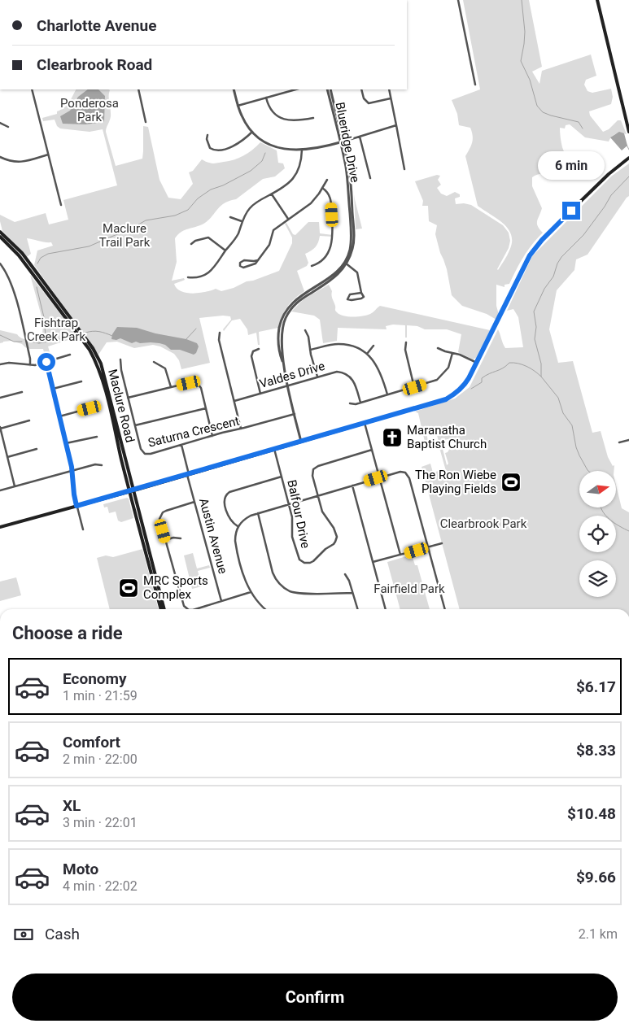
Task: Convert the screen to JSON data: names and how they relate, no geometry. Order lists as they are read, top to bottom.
{
  "streets": {
    "main road": ["Maclure Road"],
    "street": [
      "Blueridge Drive",
      "Valdes Drive",
      "Saturna Crescent",
      "Balfour Drive",
      "Austin Avenue"
    ]
  },
  "crossings": [
    ["Blueridge Drive", "Valdes Drive"],
    ["Blueridge Drive", "Saturna Crescent"],
    ["Saturna Crescent", "Austin Avenue"]
  ],
  "parks": [
    "Ponderosa Park",
    "Maclure Trail Park",
    "Fishtrap Creek Park",
    "Clearbrook Park",
    "Fairfield Park"
  ],
  "places": {
    "church": ["Maranatha Baptist Church"],
    "sports": ["The Ron Wiebe Playing Fields", "MRC Sports Complex"]
  },
  "north": "right",
  "page": {
    "banner": ["Charlotte Avenue", "Clearbrook Road"],
    "bubble": "6 min",
    "heading": "Choose a ride",
    "list": [
      {
        "name": "Economy",
        "note": "1 min · 21:59",
        "value": "$6.17"
      },
      {
        "name": "Comfort",
        "note": "2 min · 22:00",
        "value": "$8.33"
      },
      {
        "name": "XL",
        "note": "3 min · 22:01",
        "value": "$10.48"
      },
      {
        "name": "Moto",
        "note": "4 min · 22:02",
        "value": "$9.66"
      }
    ],
    "pay": ["Cash", "2.1 km"],
    "buttons": "Confirm"
  }
}
